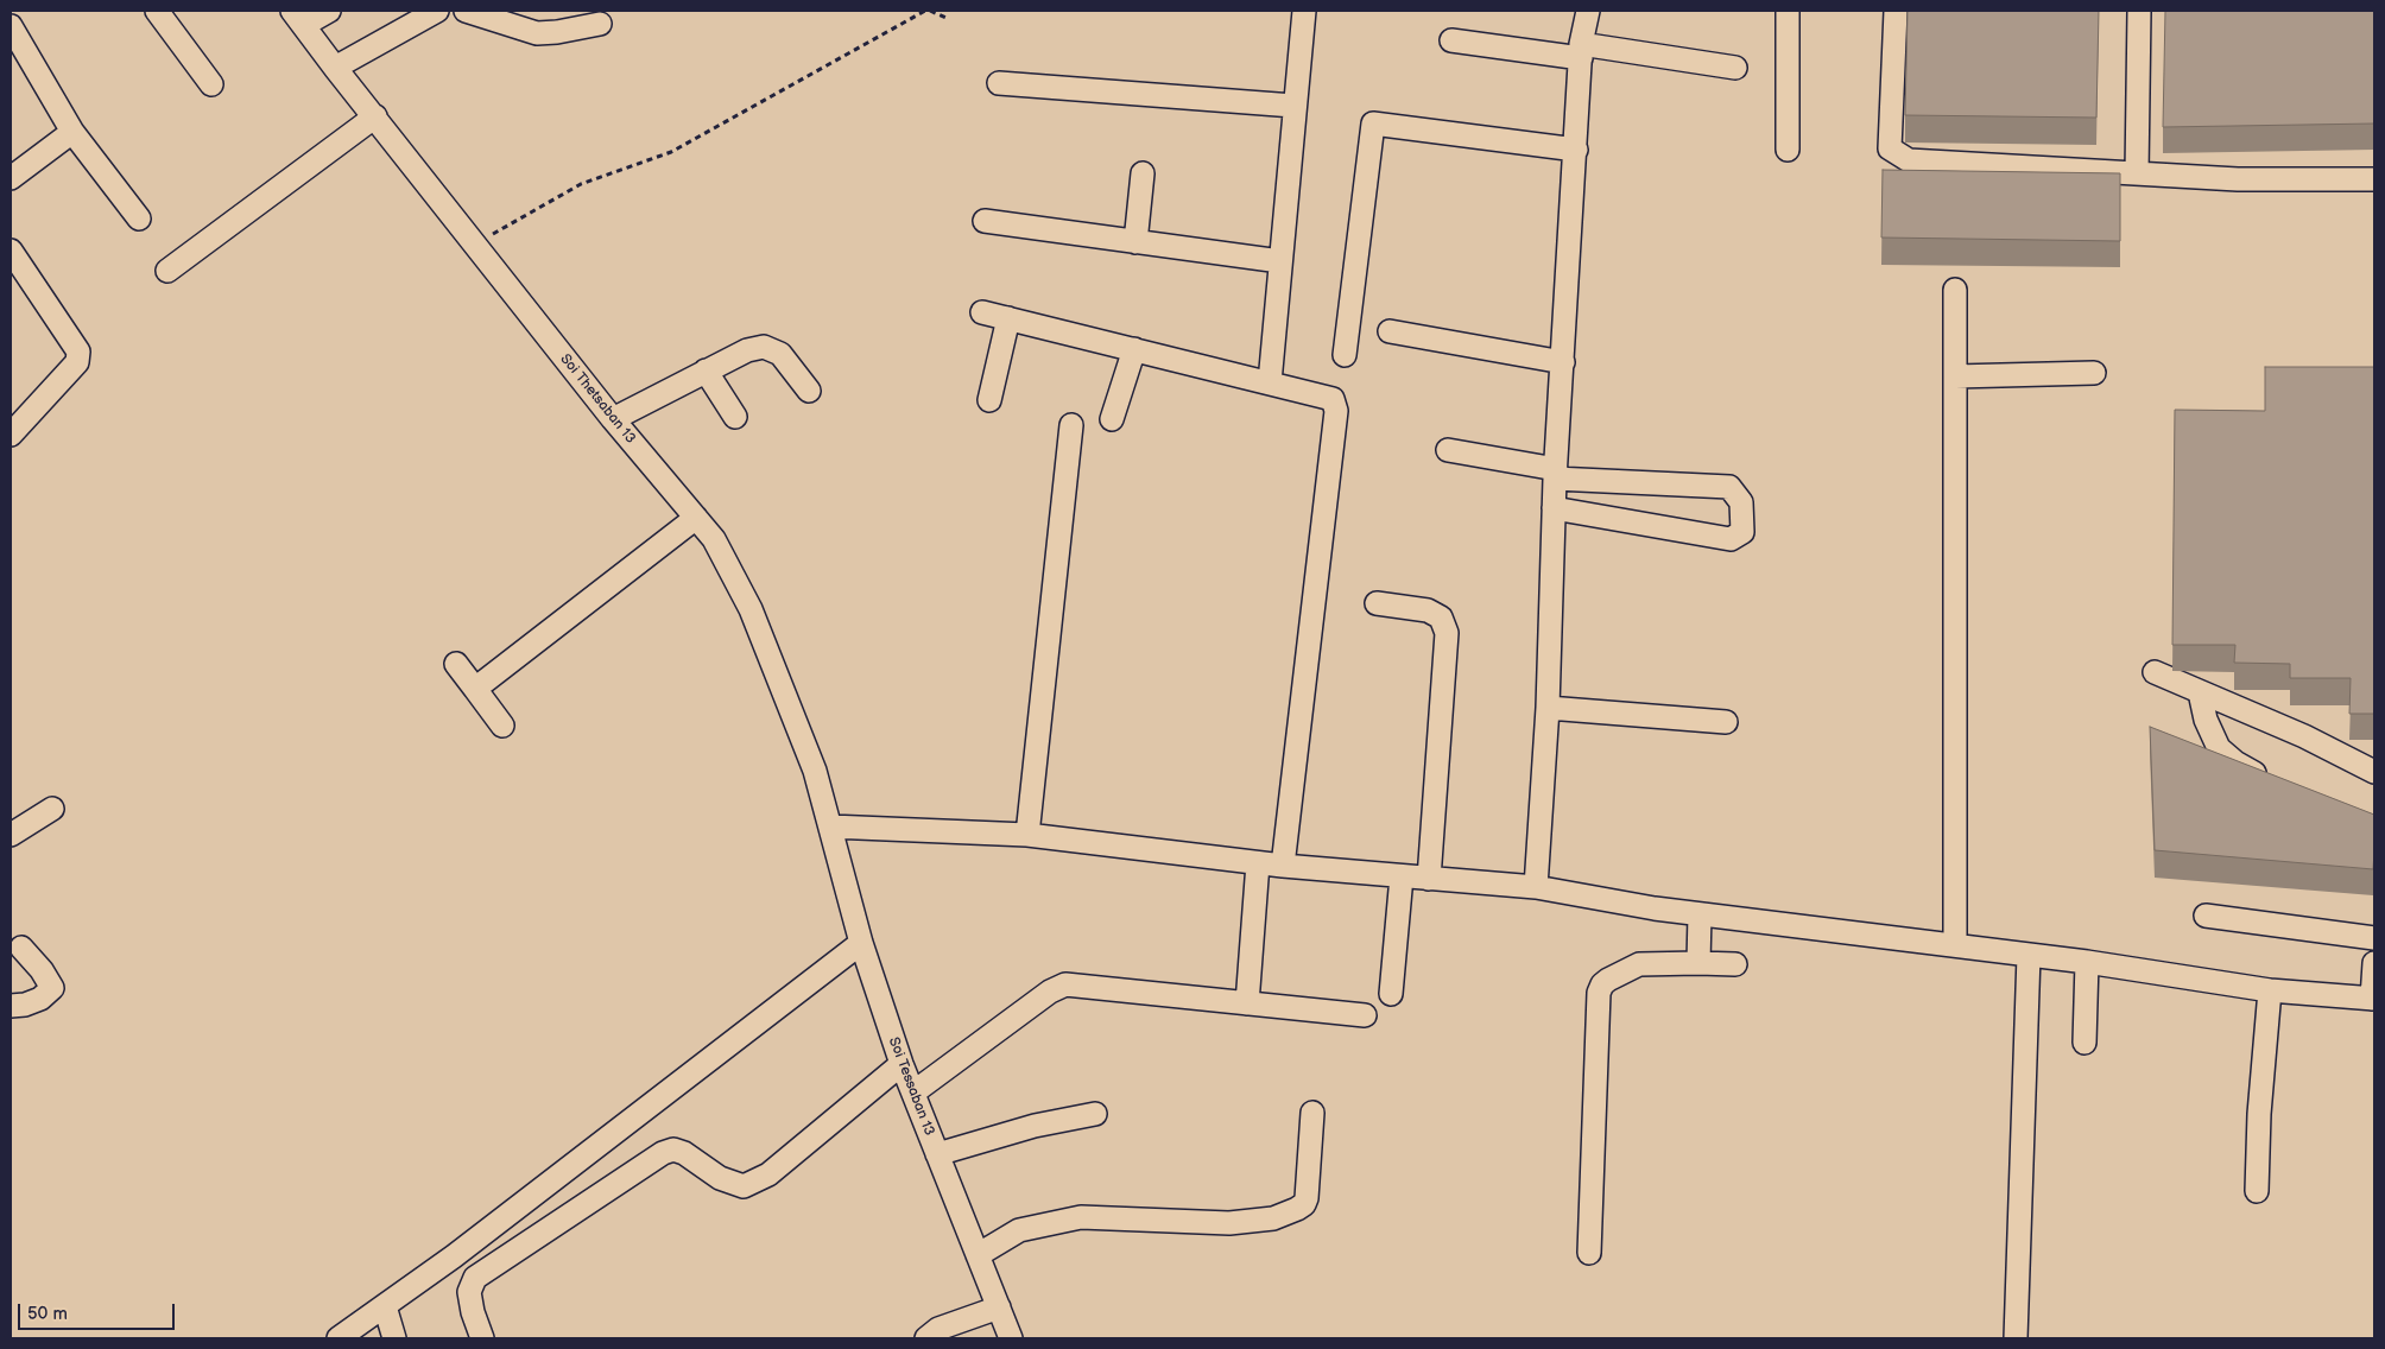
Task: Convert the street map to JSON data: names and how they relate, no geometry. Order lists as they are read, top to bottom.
{
  "streets": {
    "street": ["Soi Thetsaban 13", "Soi Tessaban 13"]
  },
  "crossings": [
    ["Soi Thetsaban 13", "Soi Tessaban 13"]
  ],
  "scale_bar": "50 m"
}
